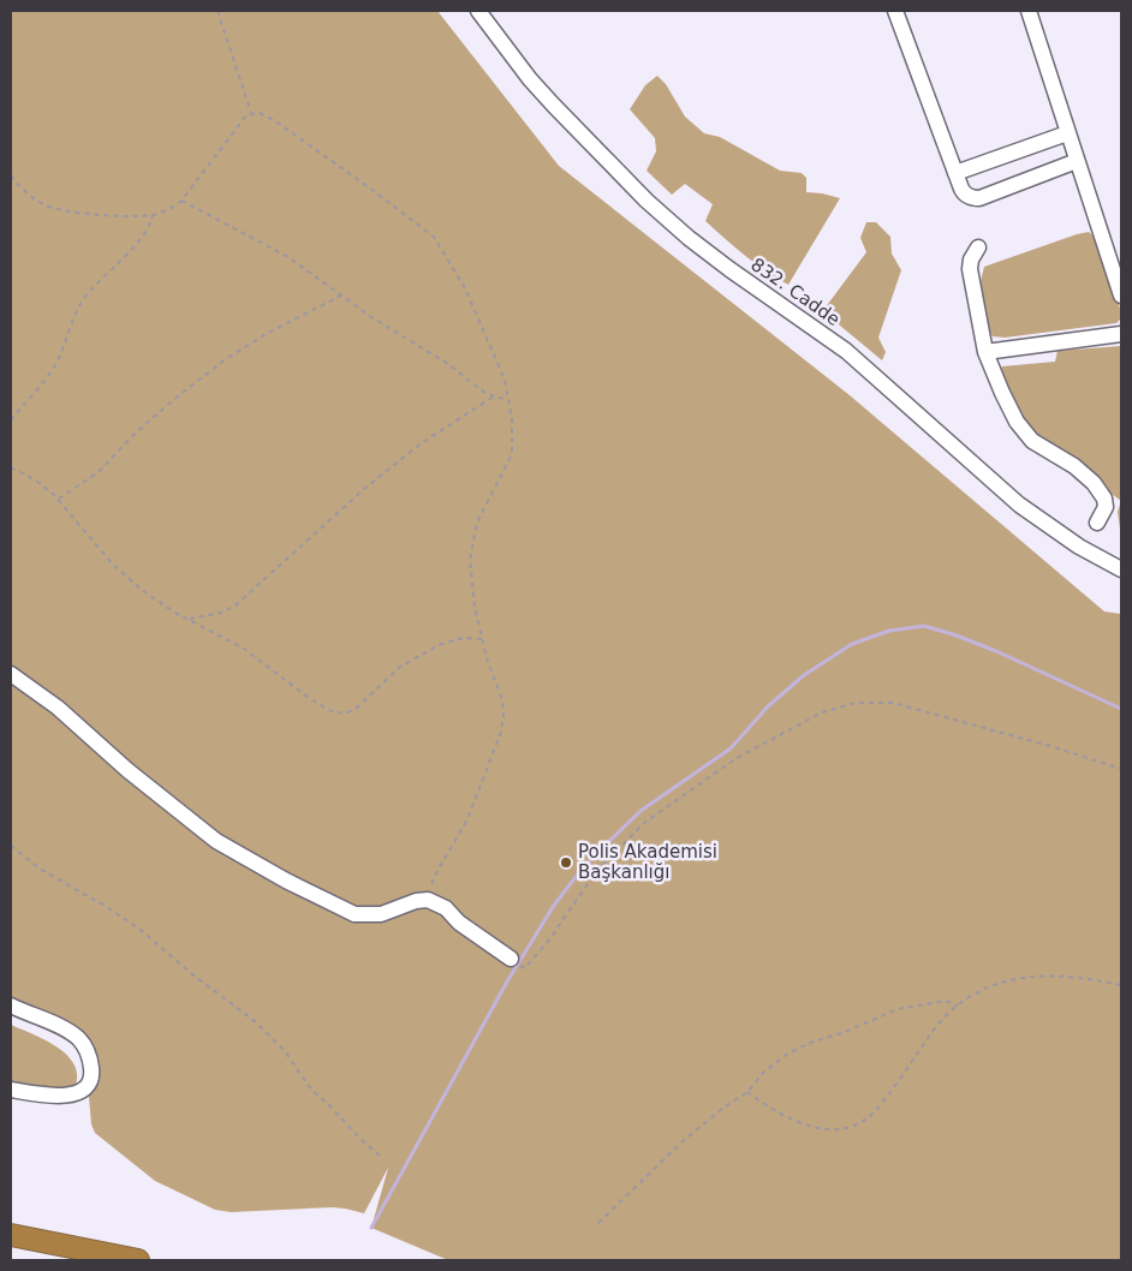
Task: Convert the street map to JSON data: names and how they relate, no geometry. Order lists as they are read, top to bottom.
{
  "streets": {
    "street": ["832. Cadde"]
  },
  "places": ["Polis Akademisi Başkanlığı"]
}
